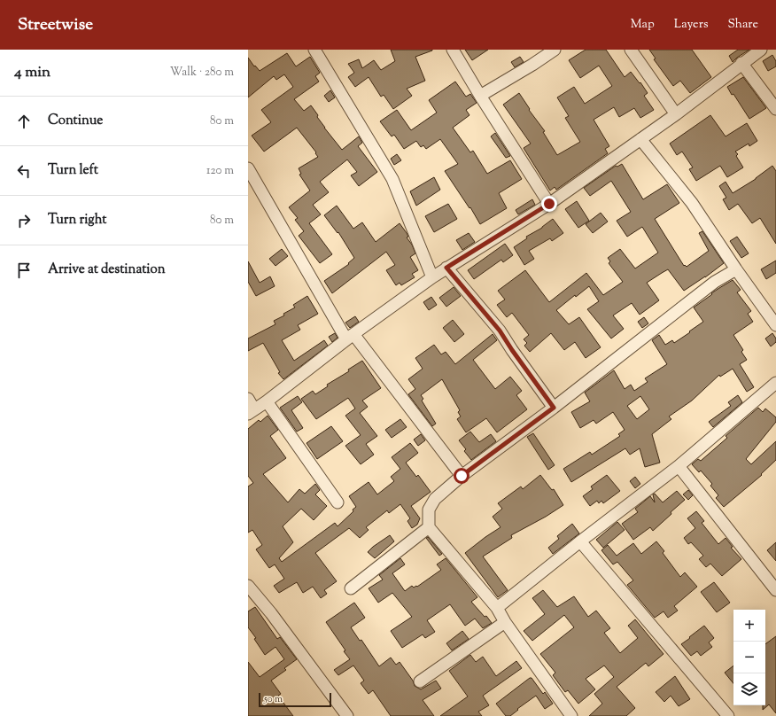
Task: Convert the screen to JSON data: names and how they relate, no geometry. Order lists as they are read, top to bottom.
{
  "scale_bar": "50 m",
  "page": {
    "header": "Streetwise",
    "nav": ["Map", "Layers", "Share"],
    "heading": ["4 min", "Walk · 280 m"],
    "list": [
      ["Continue", "80 m"],
      ["Turn left", "120 m"],
      ["Turn right", "80 m"],
      "Arrive at destination"
    ],
    "map_buttons": ["+", "−"],
    "scale": "50 m"
  }
}
